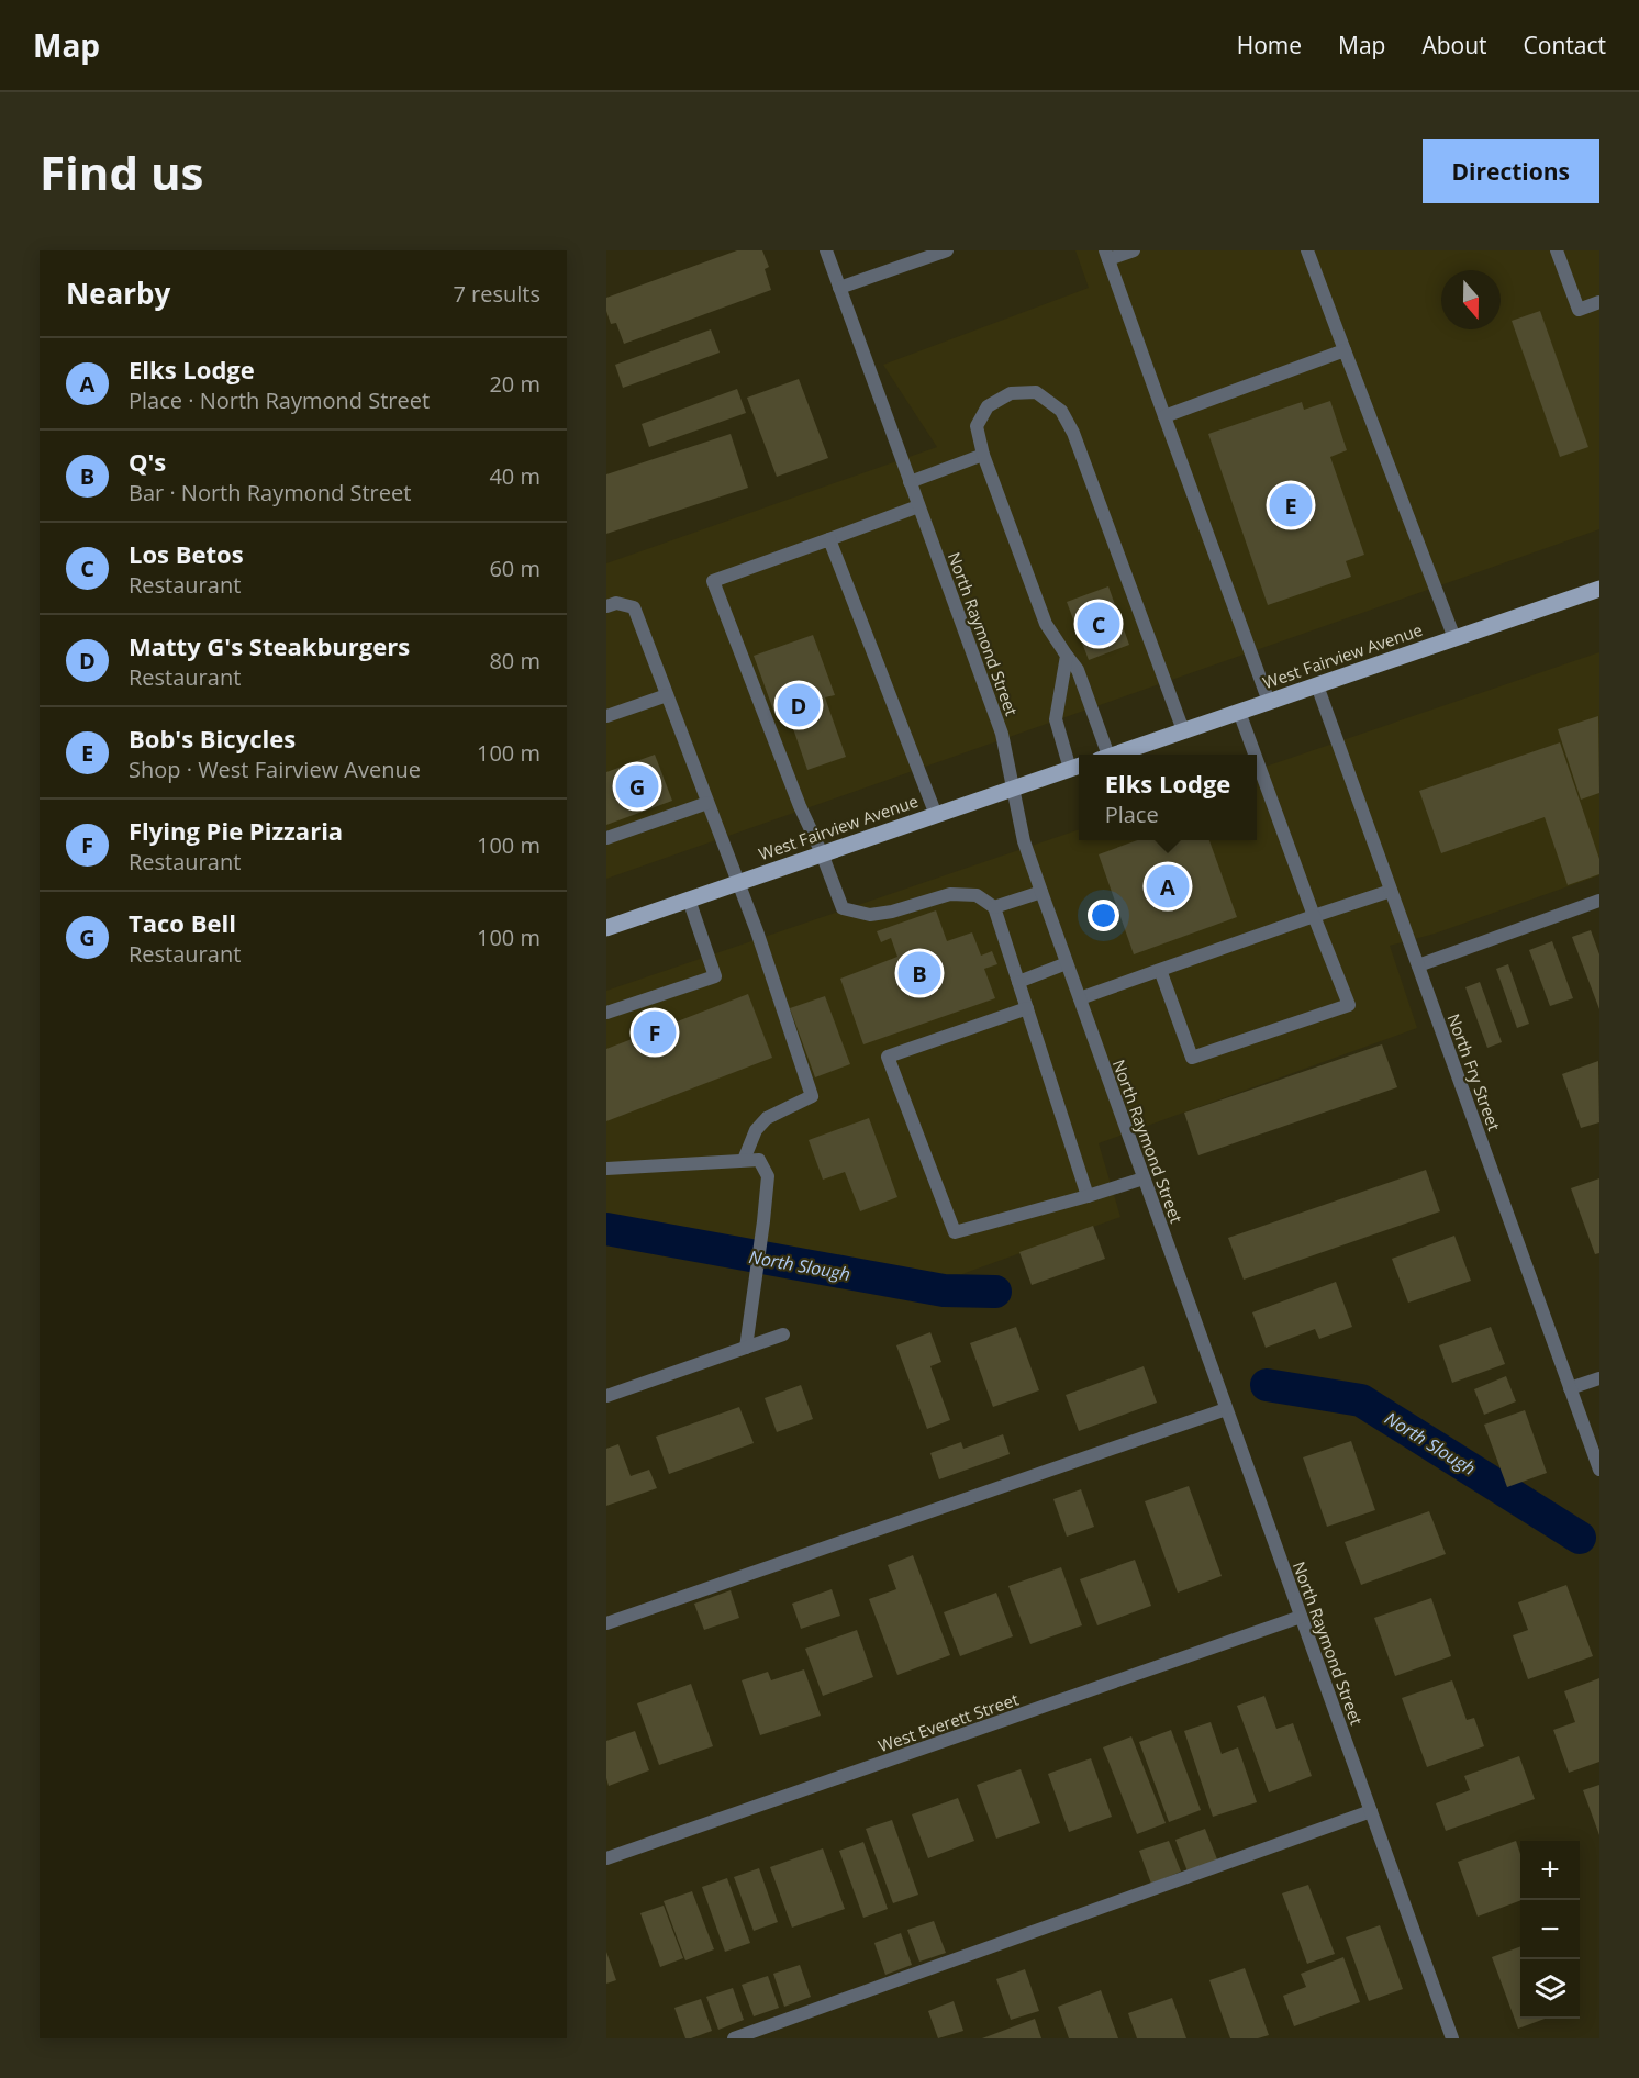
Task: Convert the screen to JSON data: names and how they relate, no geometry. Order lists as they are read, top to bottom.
{
  "streets": {
    "main road": ["West Fairview Avenue"],
    "street": ["North Raymond Street", "North Fry Street", "West Everett Street"]
  },
  "crossings": [
    ["North Raymond Street", "West Fairview Avenue"],
    ["North Raymond Street", "West Everett Street"],
    ["West Fairview Avenue", "North Fry Street"]
  ],
  "water": ["North Slough"],
  "north": "bottom",
  "page": {
    "header": "Map",
    "nav": [
      "Home",
      "Map",
      "About",
      "Contact"
    ],
    "buttons": "Directions",
    "title": "Find us",
    "heading": ["Nearby", "7 results"],
    "list": [
      {
        "mark": "A",
        "name": "Elks Lodge",
        "note": "Place · North Raymond Street",
        "value": "20 m"
      },
      {
        "mark": "B",
        "name": "Q's",
        "note": "Bar · North Raymond Street",
        "value": "40 m"
      },
      {
        "mark": "C",
        "name": "Los Betos",
        "note": "Restaurant",
        "value": "60 m"
      },
      {
        "mark": "D",
        "name": "Matty G's Steakburgers",
        "note": "Restaurant",
        "value": "80 m"
      },
      {
        "mark": "E",
        "name": "Bob's Bicycles",
        "note": "Shop · West Fairview Avenue",
        "value": "100 m"
      },
      {
        "mark": "F",
        "name": "Flying Pie Pizzaria",
        "note": "Restaurant",
        "value": "100 m"
      },
      {
        "mark": "G",
        "name": "Taco Bell",
        "note": "Restaurant",
        "value": "100 m"
      }
    ],
    "pins": [
      "E",
      "C",
      "D",
      "G",
      "A",
      "B",
      "F"
    ],
    "popup": ["Elks Lodge", "Place"],
    "map_buttons": ["+", "−"]
  }
}
